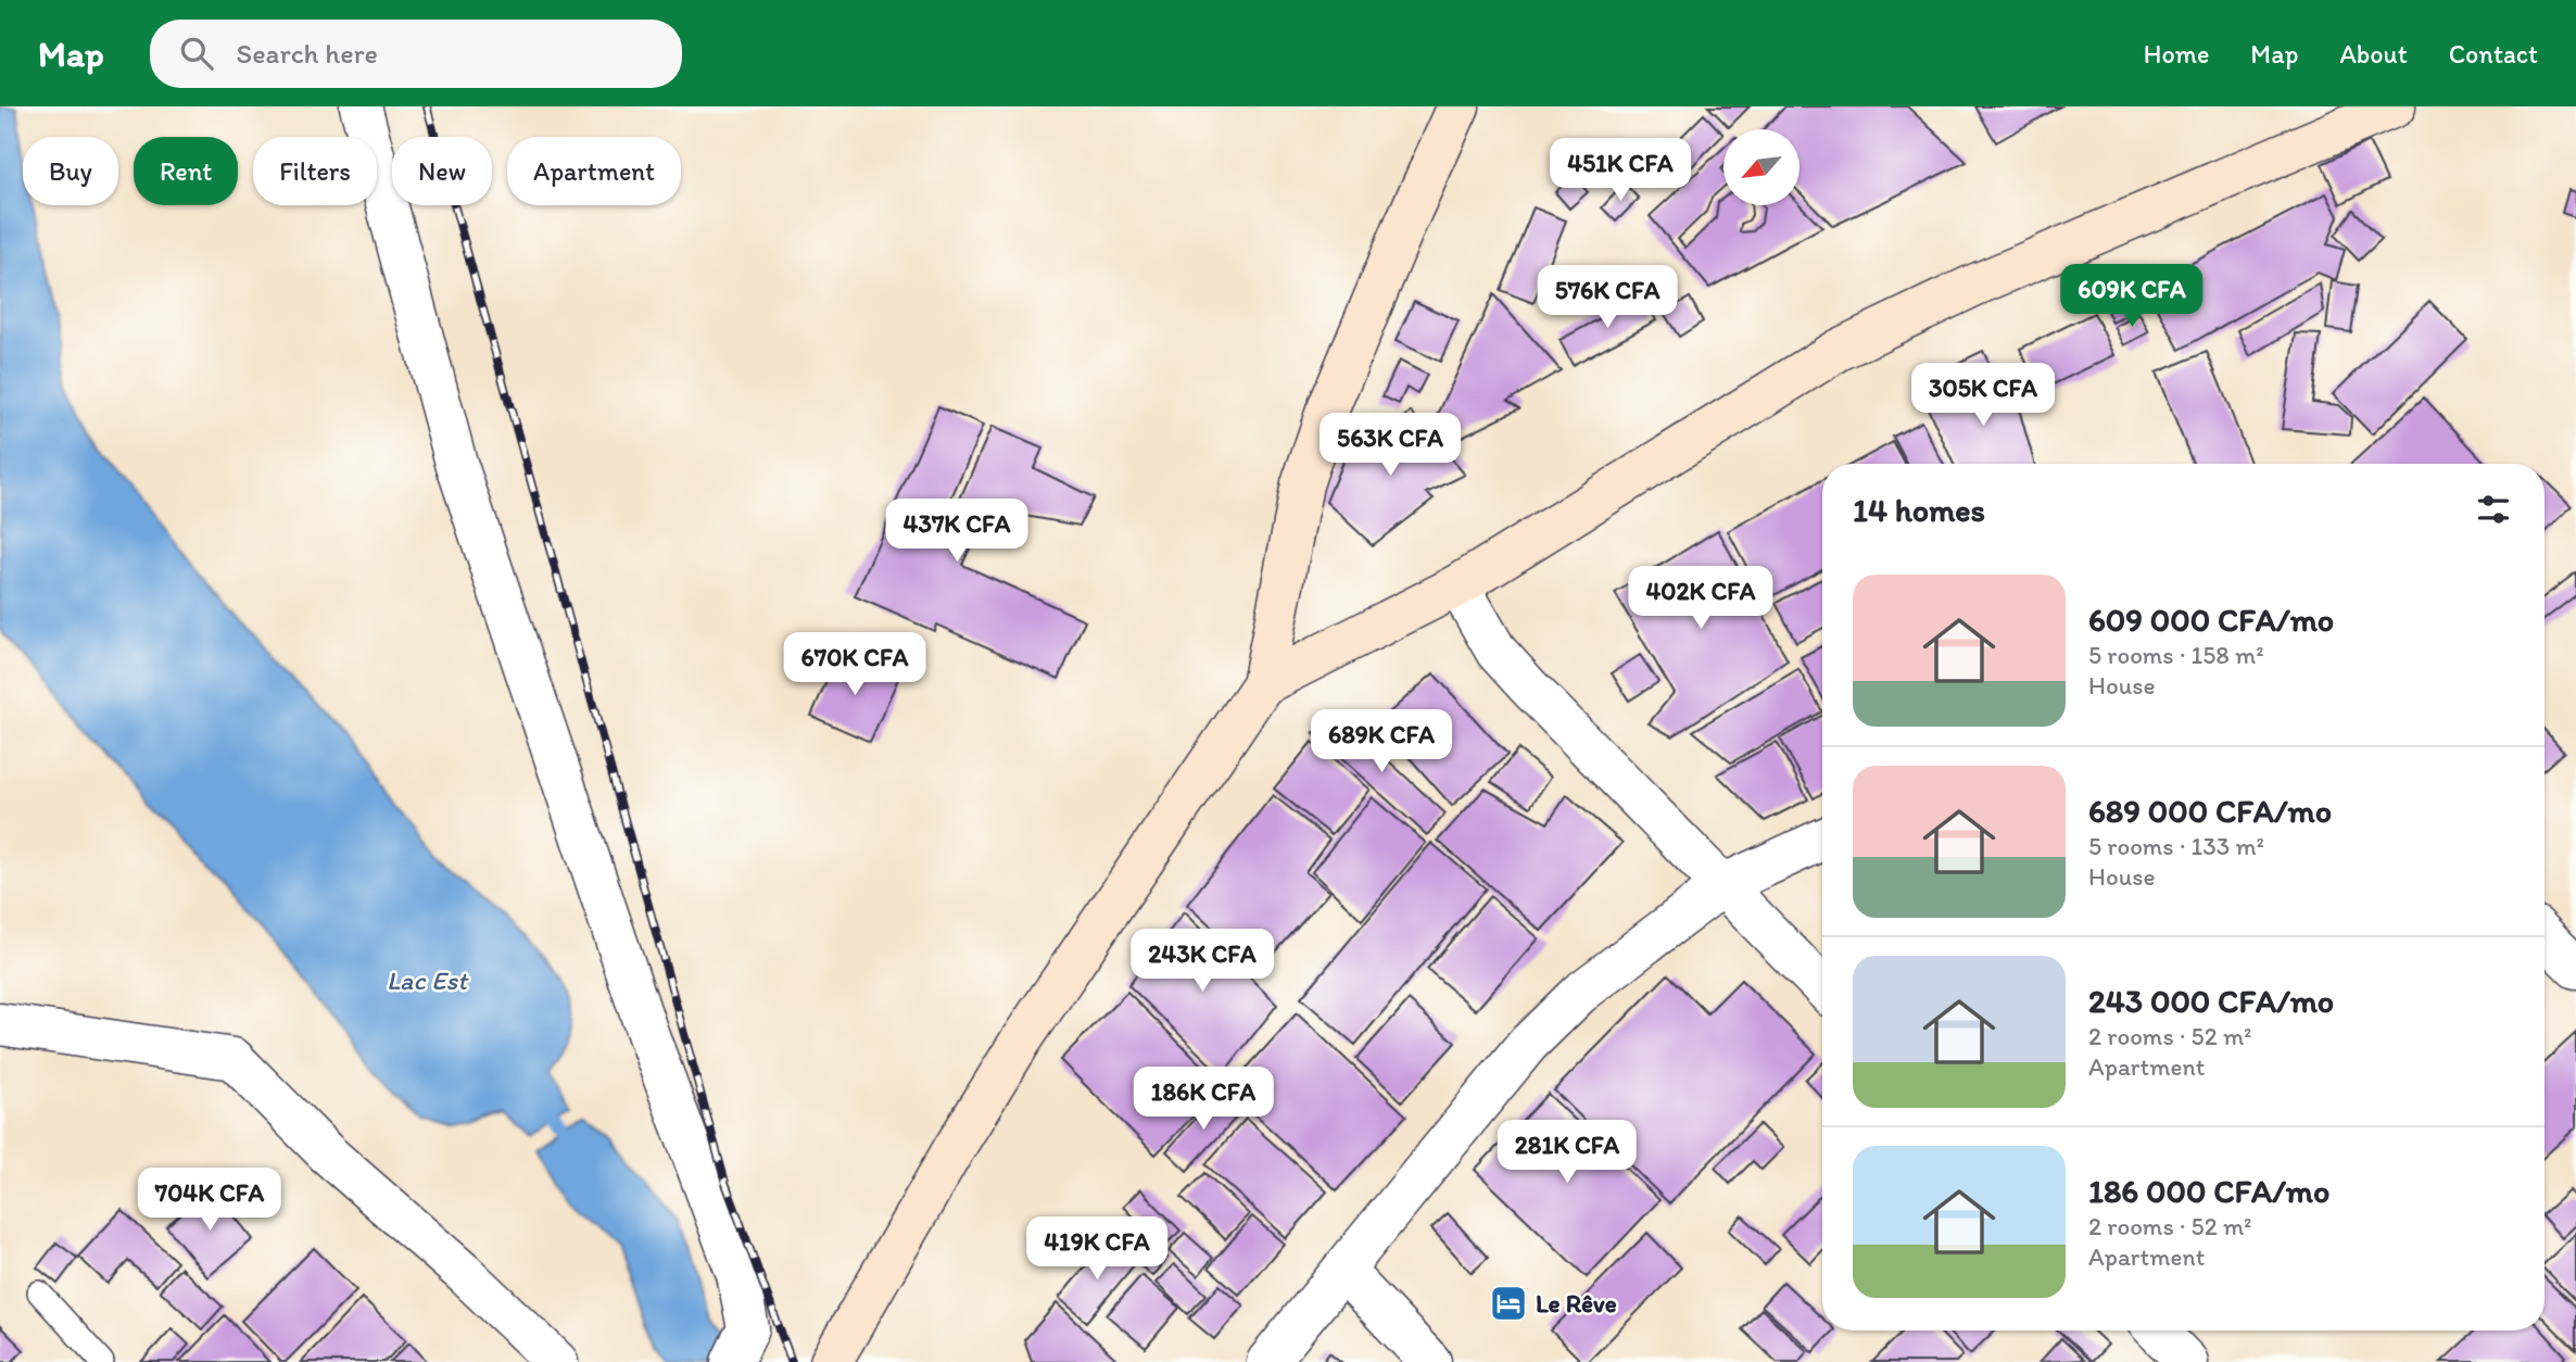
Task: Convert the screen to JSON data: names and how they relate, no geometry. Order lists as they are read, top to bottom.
{
  "water": ["Lac Est"],
  "places": {
    "hotel": ["Le Rêve"]
  },
  "north": "bottom left",
  "page": {
    "header": "Map",
    "search": "Search here",
    "nav": [
      "Home",
      "Map",
      "About",
      "Contact"
    ],
    "chip": [
      "Buy",
      "Rent",
      "Filters",
      "New",
      "Apartment"
    ],
    "price": [
      "451K CFA",
      "609K CFA",
      "576K CFA",
      "305K CFA",
      "563K CFA",
      "437K CFA",
      "402K CFA",
      "670K CFA",
      "689K CFA",
      "243K CFA",
      "186K CFA",
      "281K CFA",
      "704K CFA",
      "419K CFA"
    ],
    "heading": "14 homes",
    "list": [
      {
        "name": "609 000 CFA/mo",
        "note": "5 rooms · 158 m² · House"
      },
      {
        "name": "689 000 CFA/mo",
        "note": "5 rooms · 133 m² · House"
      },
      {
        "name": "243 000 CFA/mo",
        "note": "2 rooms · 52 m² · Apartment"
      },
      {
        "name": "186 000 CFA/mo",
        "note": "2 rooms · 52 m² · Apartment"
      }
    ]
  }
}
